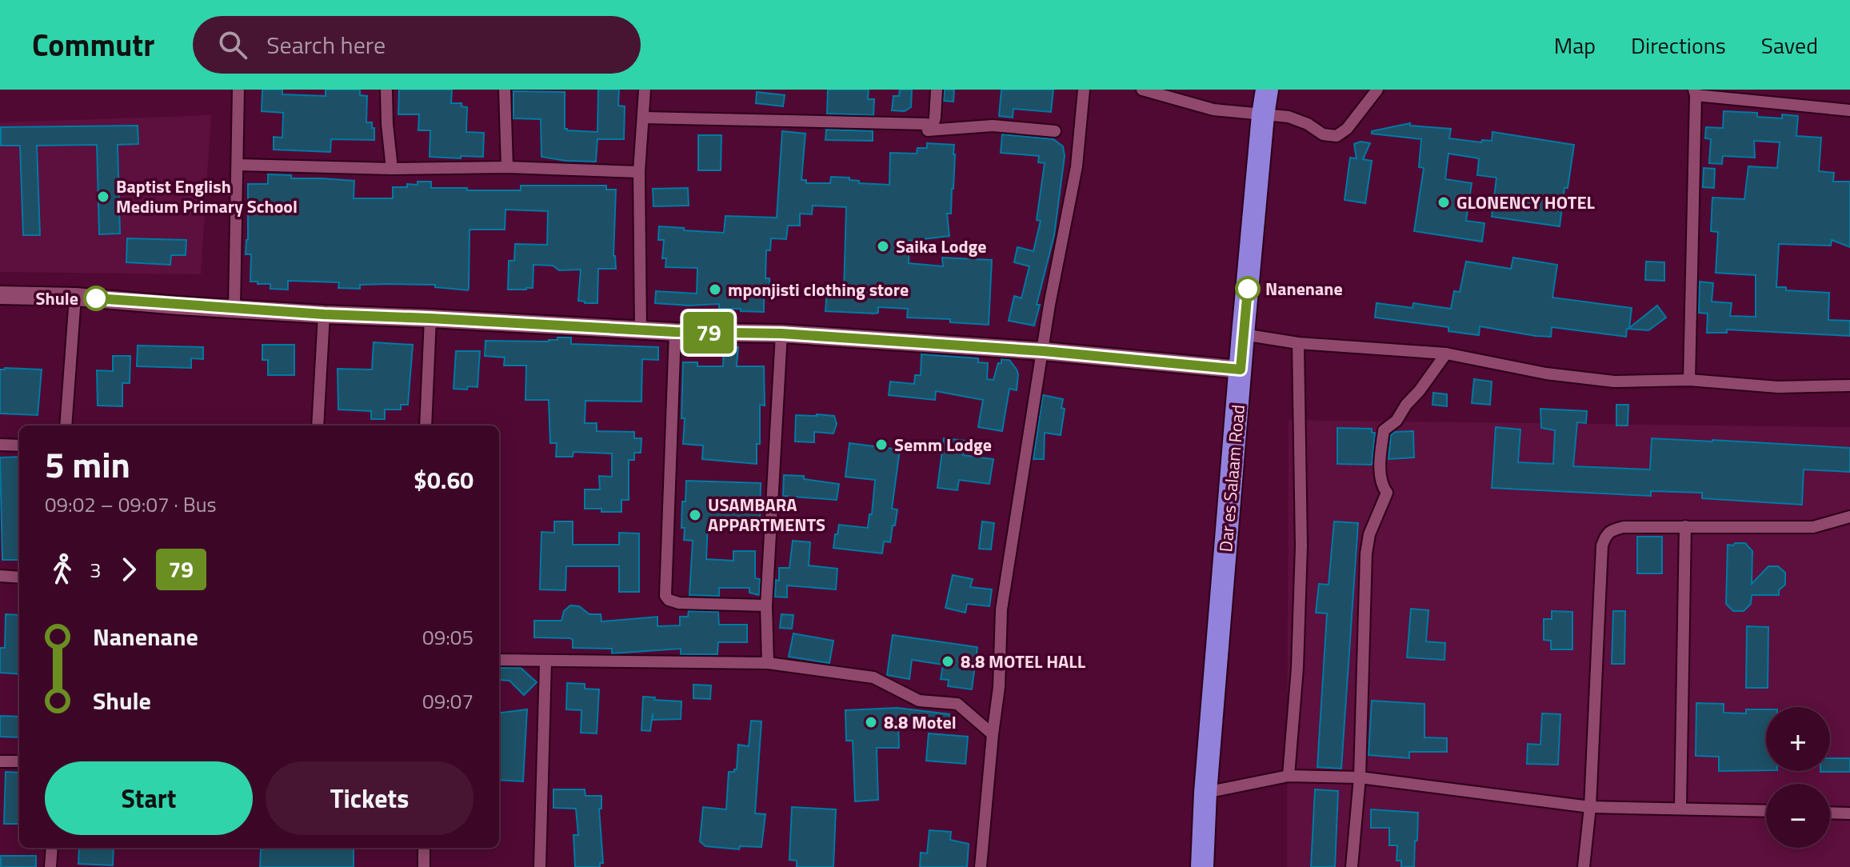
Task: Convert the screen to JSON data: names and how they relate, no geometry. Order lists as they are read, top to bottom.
{
  "streets": {
    "highway": ["Dar es Salaam Road"]
  },
  "places": [
    "Baptist English Medium Primary School",
    "GLONENCY HOTEL",
    "Saika Lodge",
    "Nanenane",
    "mponjisti clothing store",
    "Shule",
    "Semm Lodge",
    "USAMBARA APPARTMENTS",
    "8.8 MOTEL HALL",
    "8.8 Motel"
  ],
  "lines": ["bus line 79"],
  "page": {
    "header": "Commutr",
    "search": "Search here",
    "nav": ["Map", "Directions", "Saved"],
    "on_map": "79",
    "heading": ["5 min", "09:02 – 09:07 · Bus", "$0.60"],
    "legs": ["3", "79"],
    "list": [
      {
        "name": "Nanenane",
        "value": "09:05"
      },
      {
        "name": "Shule",
        "value": "09:07"
      }
    ],
    "map_buttons": ["+", "−"],
    "buttons": ["Start", "Tickets"]
  }
}
